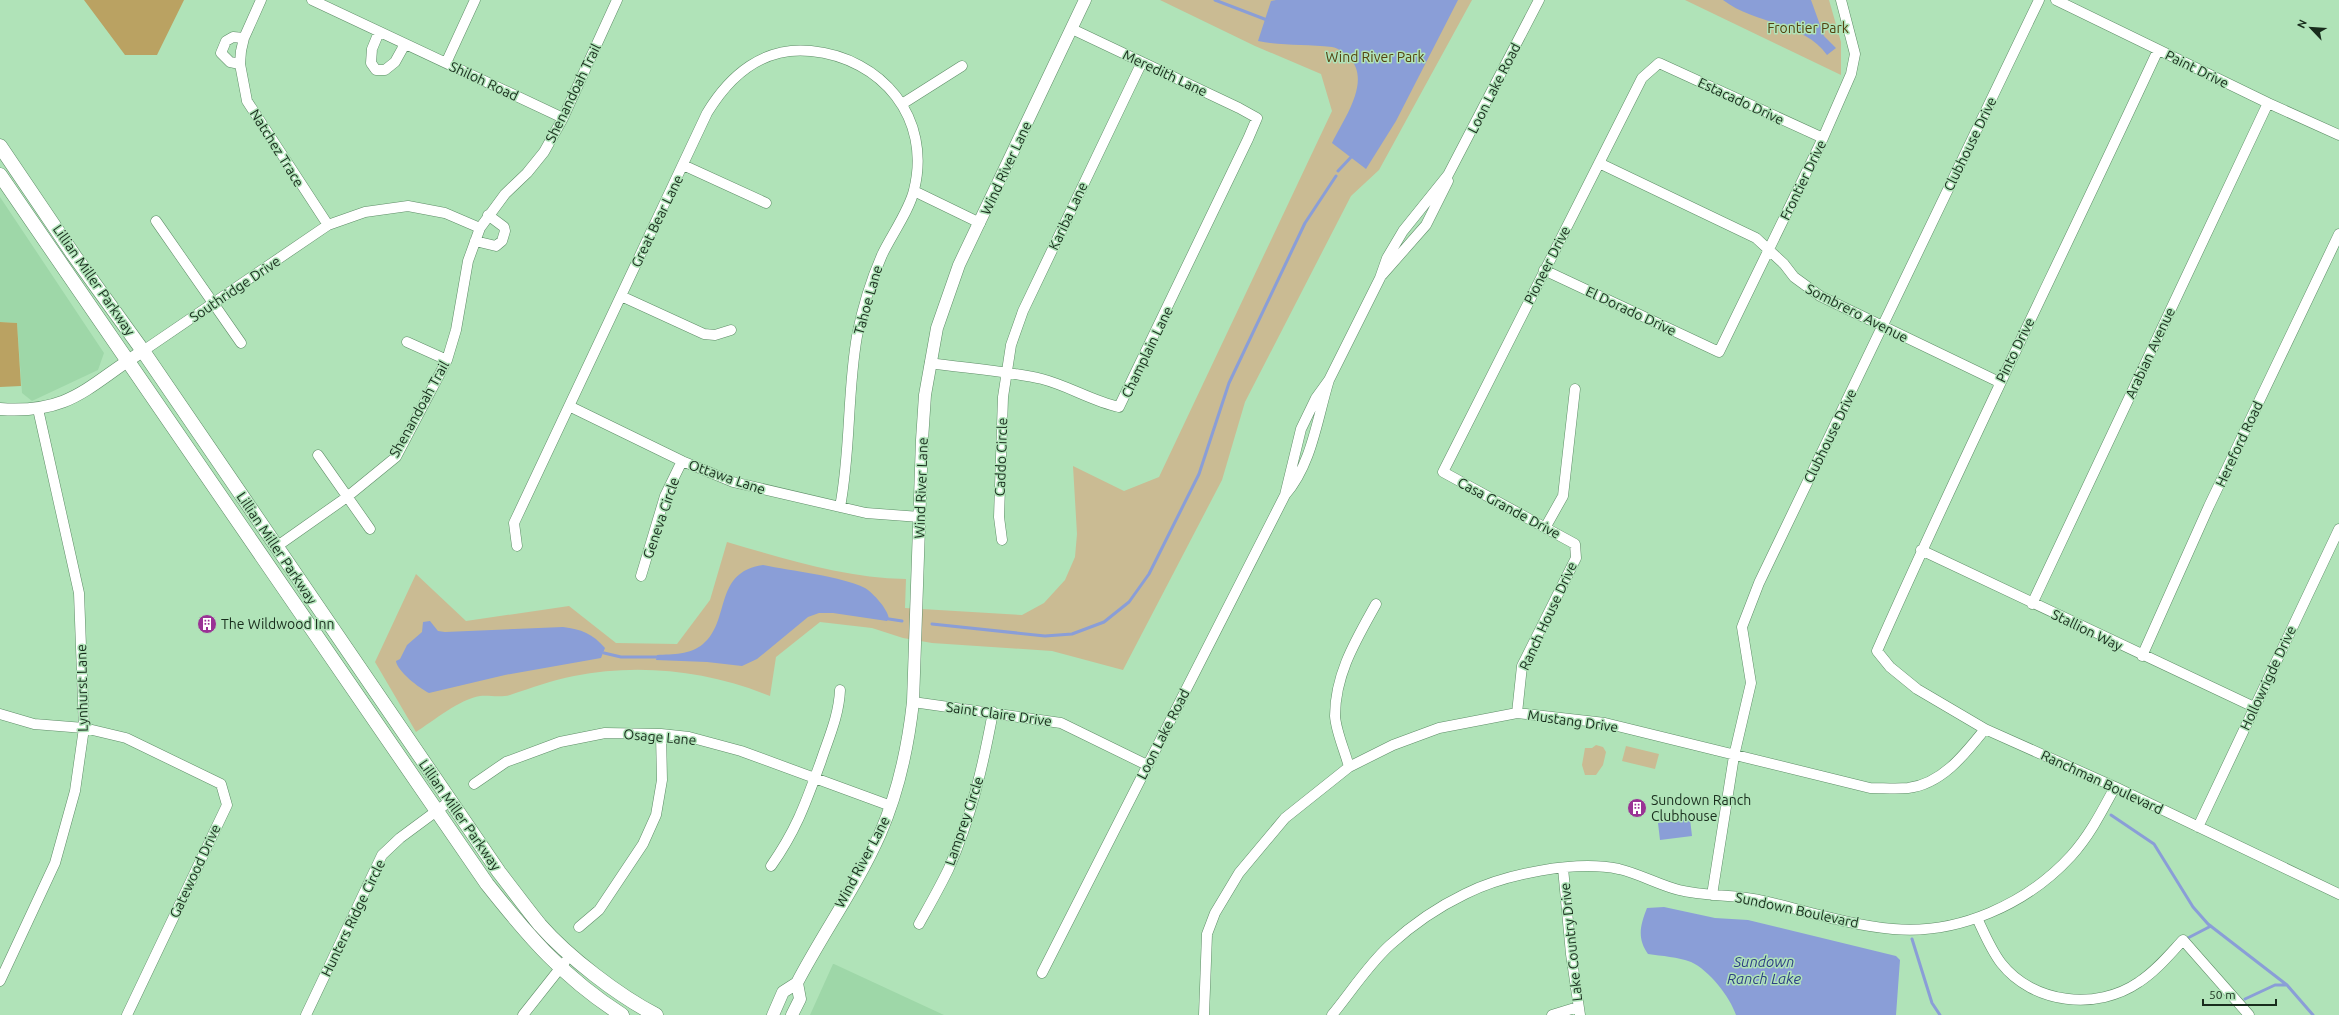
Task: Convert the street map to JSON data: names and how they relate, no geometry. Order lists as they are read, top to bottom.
{
  "streets": {
    "main road": ["Lillian Miller Parkway"],
    "street": [
      "Paint Drive",
      "Meredith Lane",
      "Shiloh Road",
      "Loon Lake Road",
      "Shenandoah Trail",
      "Estacado Drive",
      "Clubhouse Drive",
      "Natchez Trace",
      "Wind River Lane",
      "Frontier Drive",
      "Kariba Lane",
      "Great Bear Lane",
      "Pioneer Drive",
      "Southridge Drive",
      "Tahoe Lane",
      "El Dorado Drive",
      "Sombrero Avenue",
      "Pinto Drive",
      "Champlain Lane",
      "Arabian Avenue",
      "Hereford Road",
      "Caddo Circle",
      "Ottawa Lane",
      "Casa Grande Drive",
      "Geneva Circle",
      "Ranch House Drive",
      "Stallion Way",
      "Hollowrigde Drive",
      "Lynhurst Lane",
      "Saint Claire Drive",
      "Mustang Drive",
      "Osage Lane",
      "Ranchman Boulevard",
      "Lamprey Circle",
      "Gatewood Drive",
      "Sundown Boulevard",
      "Hunters Ridge Circle",
      "Lake Country Drive"
    ]
  },
  "crossings": [
    ["Paint Drive", "Pinto Drive"],
    ["Paint Drive", "Arabian Avenue"],
    ["Meredith Lane", "Wind River Lane"],
    ["Meredith Lane", "Kariba Lane"],
    ["Meredith Lane", "Champlain Lane"],
    ["Shiloh Road", "Shenandoah Trail"],
    ["Loon Lake Road", "Saint Claire Drive"],
    ["Shenandoah Trail", "Lillian Miller Parkway"],
    ["Shenandoah Trail", "Southridge Drive"],
    ["Estacado Drive", "Frontier Drive"],
    ["Estacado Drive", "Pioneer Drive"],
    ["Clubhouse Drive", "Sombrero Avenue"],
    ["Clubhouse Drive", "Mustang Drive"],
    ["Clubhouse Drive", "Sundown Boulevard"],
    ["Natchez Trace", "Southridge Drive"],
    ["Wind River Lane", "Champlain Lane"],
    ["Wind River Lane", "Ottawa Lane"],
    ["Wind River Lane", "Saint Claire Drive"],
    ["Wind River Lane", "Osage Lane"],
    ["Frontier Drive", "El Dorado Drive"],
    ["Frontier Drive", "Sombrero Avenue"],
    ["Kariba Lane", "Champlain Lane"],
    ["Kariba Lane", "Caddo Circle"],
    ["Great Bear Lane", "Tahoe Lane"],
    ["Great Bear Lane", "Ottawa Lane"],
    ["Pioneer Drive", "El Dorado Drive"],
    ["Pioneer Drive", "Sombrero Avenue"],
    ["Pioneer Drive", "Casa Grande Drive"],
    ["Lillian Miller Parkway", "Southridge Drive"],
    ["Lillian Miller Parkway", "Hunters Ridge Circle"],
    ["Southridge Drive", "Lynhurst Lane"],
    ["Tahoe Lane", "Ottawa Lane"],
    ["Sombrero Avenue", "Pinto Drive"],
    ["Pinto Drive", "Stallion Way"],
    ["Pinto Drive", "Ranchman Boulevard"],
    ["Champlain Lane", "Caddo Circle"],
    ["Arabian Avenue", "Stallion Way"],
    ["Hereford Road", "Stallion Way"],
    ["Ottawa Lane", "Geneva Circle"],
    ["Casa Grande Drive", "Ranch House Drive"],
    ["Ranch House Drive", "Mustang Drive"],
    ["Stallion Way", "Hollowrigde Drive"],
    ["Hollowrigde Drive", "Ranchman Boulevard"],
    ["Lynhurst Lane", "Gatewood Drive"],
    ["Saint Claire Drive", "Lamprey Circle"],
    ["Mustang Drive", "Ranchman Boulevard"],
    ["Ranchman Boulevard", "Sundown Boulevard"],
    ["Sundown Boulevard", "Lake Country Drive"]
  ],
  "water": ["Sundown Ranch Lake"],
  "parks": ["Frontier Park", "Wind River Park"],
  "places": {
    "building": ["The Wildwood Inn", "Sundown Ranch Clubhouse"]
  },
  "scale_bar": "50 m",
  "north": "top left"
}
